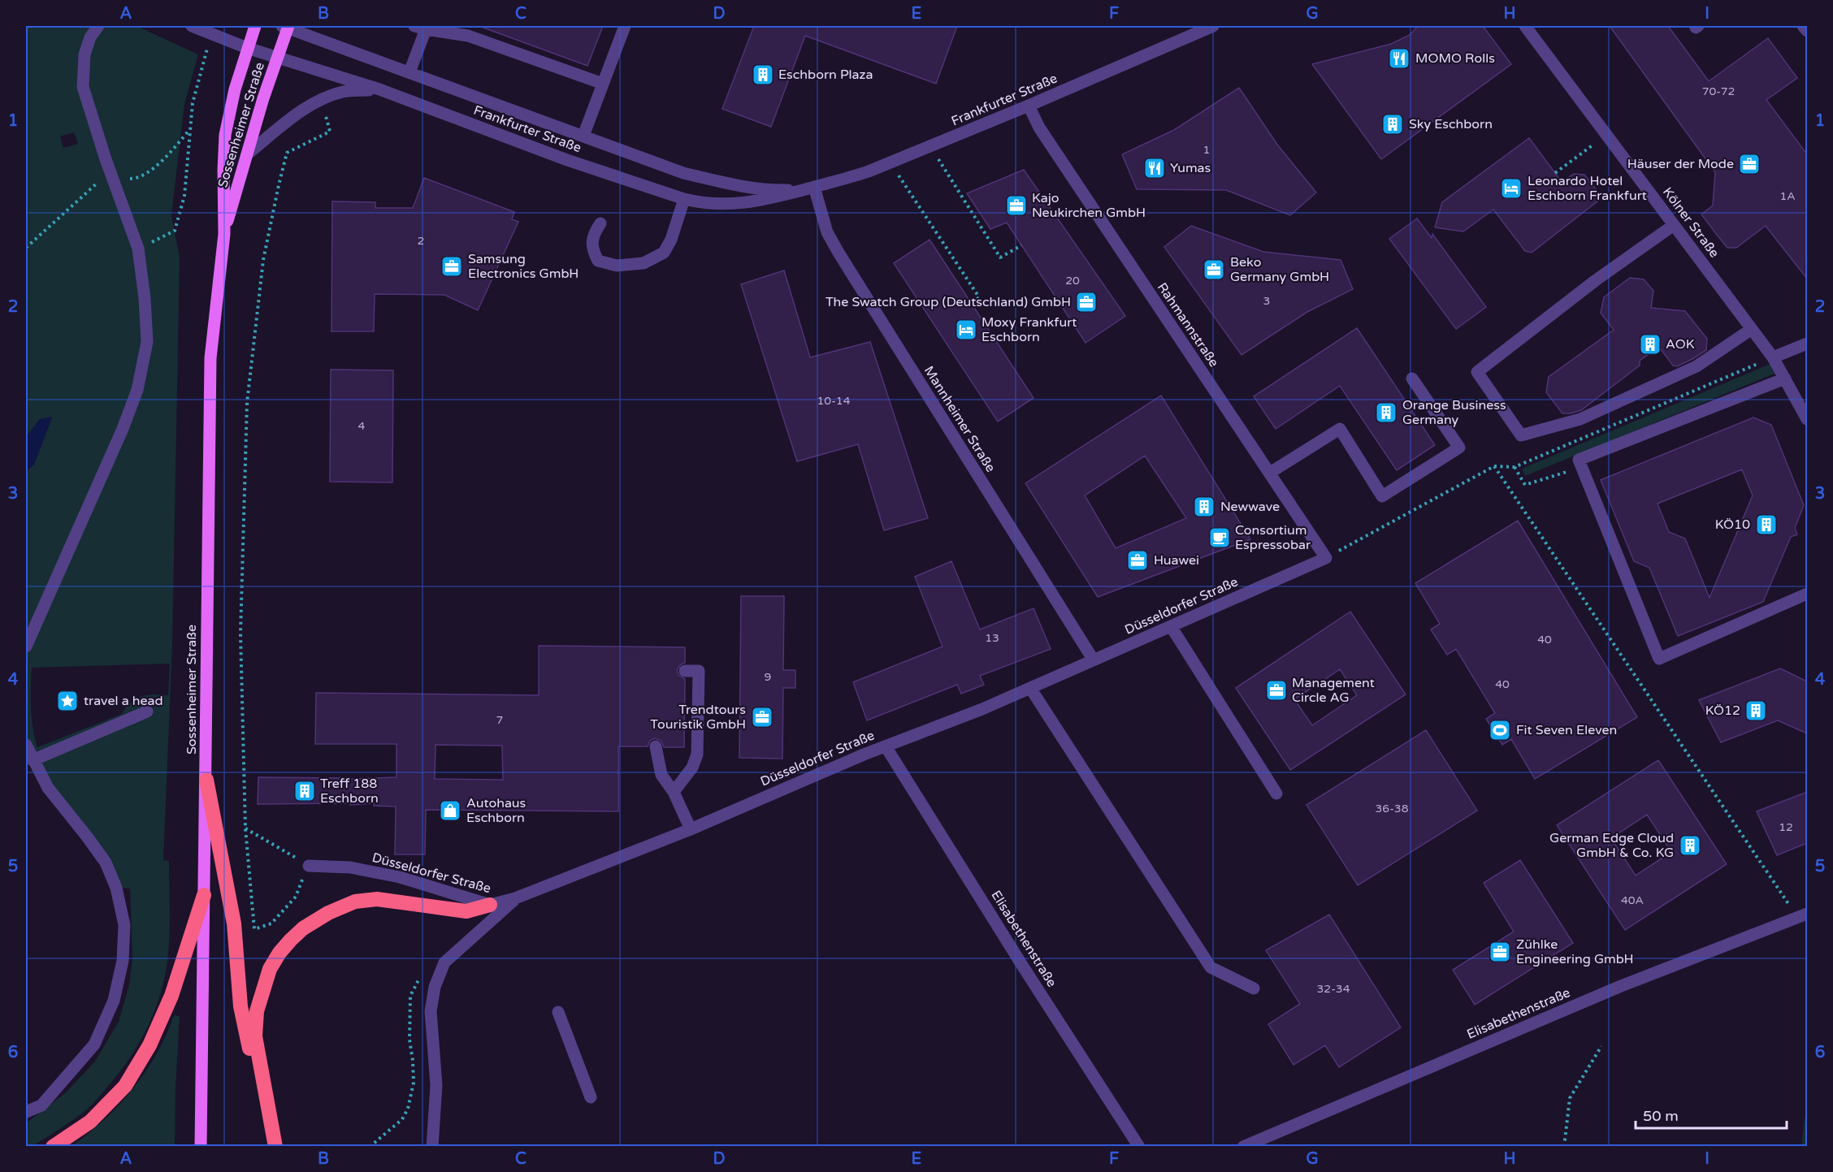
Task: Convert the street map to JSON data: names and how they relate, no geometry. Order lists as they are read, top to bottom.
{
  "streets": {
    "main road": ["Sossenheimer Straße"],
    "street": [
      "Frankfurter Straße",
      "Kölner Straße",
      "Rahmannstraße",
      "Mannheimer Straße",
      "Düsseldorfer Straße",
      "Elisabethenstraße"
    ]
  },
  "crossings": [
    ["Frankfurter Straße", "Sossenheimer Straße"],
    ["Frankfurter Straße", "Rahmannstraße"],
    ["Frankfurter Straße", "Mannheimer Straße"],
    ["Rahmannstraße", "Düsseldorfer Straße"],
    ["Mannheimer Straße", "Düsseldorfer Straße"],
    ["Düsseldorfer Straße", "Elisabethenstraße"]
  ],
  "places": {
    "restaurant": ["MOMO Rolls", "Yumas"],
    "building": [
      "Eschborn Plaza",
      "Sky Eschborn",
      "AOK",
      "Orange Business Germany",
      "Newwave",
      "KÖ10",
      "KÖ12",
      "Treff 188 Eschborn",
      "German Edge Cloud GmbH & Co. KG"
    ],
    "office": [
      "Häuser der Mode",
      "Kajo Neukirchen GmbH",
      "Samsung Electronics GmbH",
      "Beko Germany GmbH",
      "The Swatch Group (Deutschland) GmbH",
      "Huawei",
      "Management Circle AG",
      "Trendtours Touristik GmbH",
      "Zühlke Engineering GmbH"
    ],
    "hotel": ["Leonardo Hotel Eschborn Frankfurt", "Moxy Frankfurt Eschborn"],
    "cafe": ["Consortium Espressobar"],
    "place": ["travel a head"],
    "sports": ["Fit Seven Eleven"],
    "shop": ["Autohaus Eschborn"]
  },
  "house_numbers": [
    "70-72",
    "1",
    "1A",
    "2",
    "20",
    "3",
    "10-14",
    "4",
    "13",
    "40",
    "9",
    "40",
    "7",
    "36-38",
    "12",
    "40A",
    "32-34"
  ],
  "scale_bar": "50 m",
  "grid": {
    "columns": [
      "A",
      "B",
      "C",
      "D",
      "E",
      "F",
      "G",
      "H",
      "I"
    ],
    "rows": [
      "1",
      "2",
      "3",
      "4",
      "5",
      "6"
    ]
  }
}
